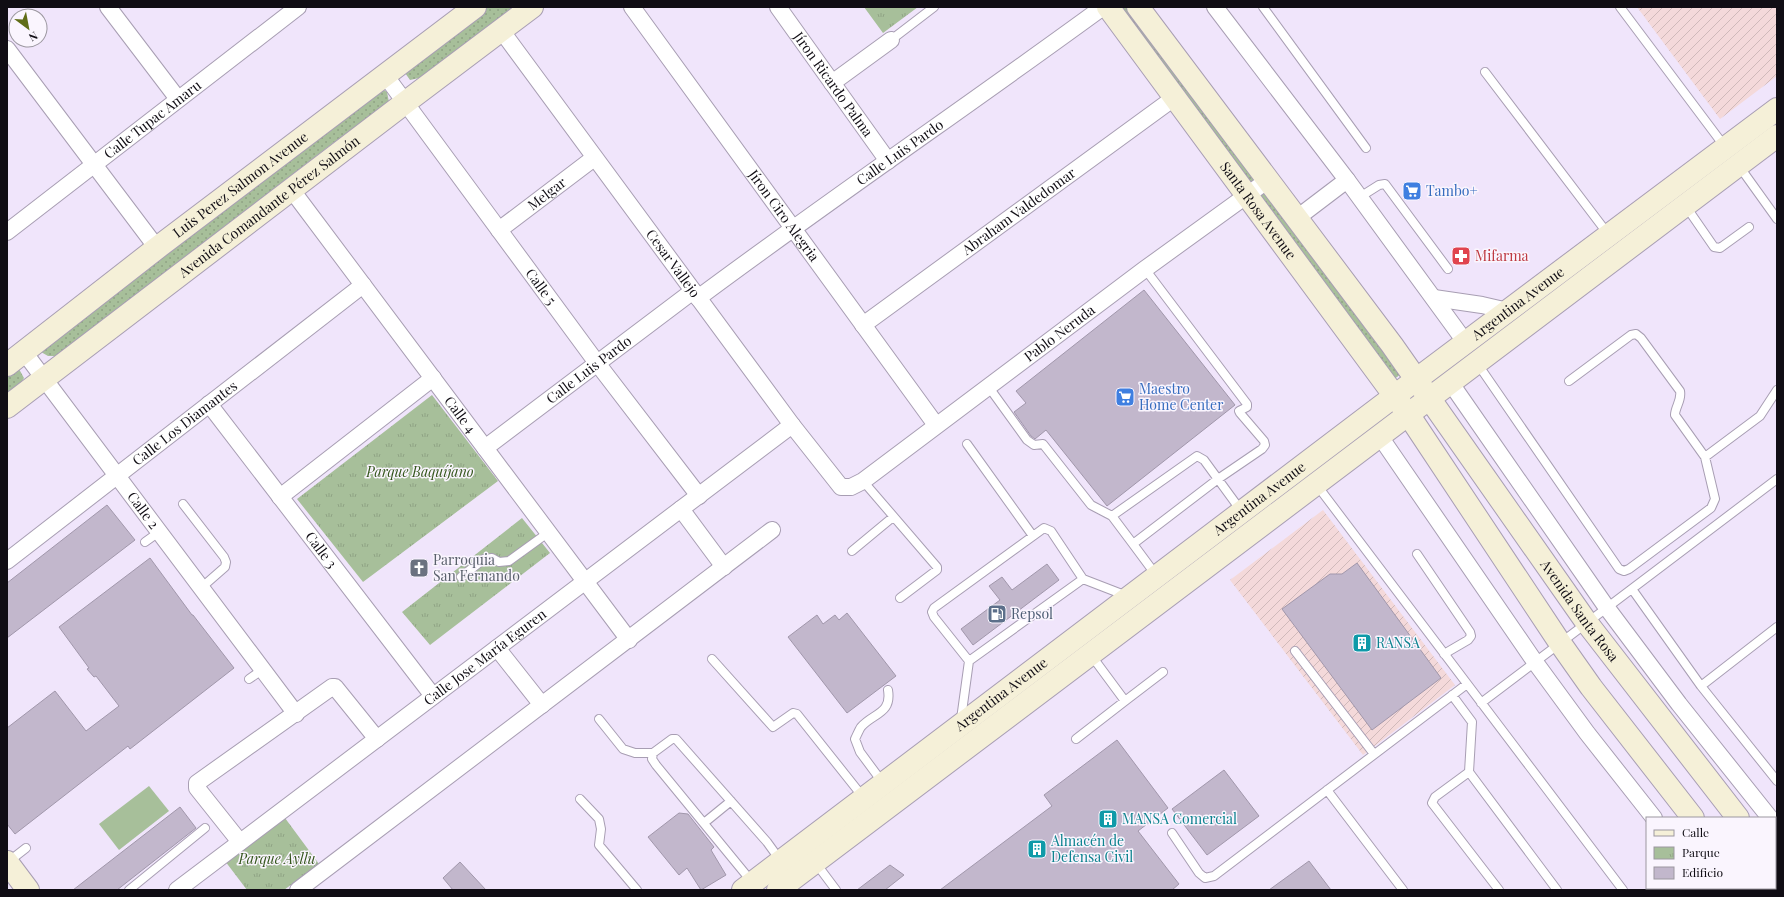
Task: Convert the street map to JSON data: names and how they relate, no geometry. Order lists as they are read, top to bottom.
{
  "streets": {
    "main road": [
      "Luis Perez Salmon Avenue",
      "Avenida Comandante Pérez Salmón",
      "Santa Rosa Avenue",
      "Argentina Avenue",
      "Avenida Santa Rosa"
    ],
    "street": [
      "Jíron Ricardo Palma",
      "Calle Tupac Amaru",
      "Calle Luis Pardo",
      "Melgar",
      "Abraham Valdedomar",
      "Jíron Ciro Alegria",
      "Cesar Vallejo",
      "Calle 5",
      "Pablo Neruda",
      "Calle 4",
      "Calle Los Diamantes",
      "Calle 2",
      "Calle 3",
      "Calle Jose María Eguren"
    ]
  },
  "crossings": [
    ["Jíron Ricardo Palma", "Calle Luis Pardo"],
    ["Calle Luis Pardo", "Jíron Ciro Alegria"],
    ["Calle Luis Pardo", "Cesar Vallejo"],
    ["Calle Luis Pardo", "Calle 5"],
    ["Calle Luis Pardo", "Calle 4"],
    ["Luis Perez Salmon Avenue", "Calle 5"],
    ["Luis Perez Salmon Avenue", "Calle 2"],
    ["Melgar", "Cesar Vallejo"],
    ["Melgar", "Calle 5"],
    ["Avenida Comandante Pérez Salmón", "Cesar Vallejo"],
    ["Avenida Comandante Pérez Salmón", "Calle 5"],
    ["Avenida Comandante Pérez Salmón", "Calle 4"],
    ["Avenida Comandante Pérez Salmón", "Calle 2"],
    ["Santa Rosa Avenue", "Abraham Valdedomar"],
    ["Santa Rosa Avenue", "Argentina Avenue"],
    ["Santa Rosa Avenue", "Pablo Neruda"],
    ["Santa Rosa Avenue", "Avenida Santa Rosa"],
    ["Abraham Valdedomar", "Jíron Ciro Alegria"],
    ["Jíron Ciro Alegria", "Pablo Neruda"],
    ["Cesar Vallejo", "Pablo Neruda"],
    ["Cesar Vallejo", "Calle Jose María Eguren"],
    ["Calle 5", "Calle Jose María Eguren"],
    ["Argentina Avenue", "Avenida Santa Rosa"],
    ["Calle 4", "Calle Los Diamantes"],
    ["Calle 4", "Calle Jose María Eguren"],
    ["Calle Los Diamantes", "Calle 2"],
    ["Calle Los Diamantes", "Calle 3"],
    ["Calle 3", "Calle Jose María Eguren"]
  ],
  "parks": ["Parque Baquíjano", "Parque Ayllu"],
  "places": {
    "supermarket": ["Tambo+", "Maestro Home Center"],
    "pharmacy": ["Mifarma"],
    "church": ["Parroquia San Fernando"],
    "fuel station": ["Repsol"],
    "building": ["RANSA", "MANSA Comercial", "Almacén de Defensa Civil"]
  },
  "legend": ["Calle", "Parque", "Edificio"],
  "north": "bottom right"
}
